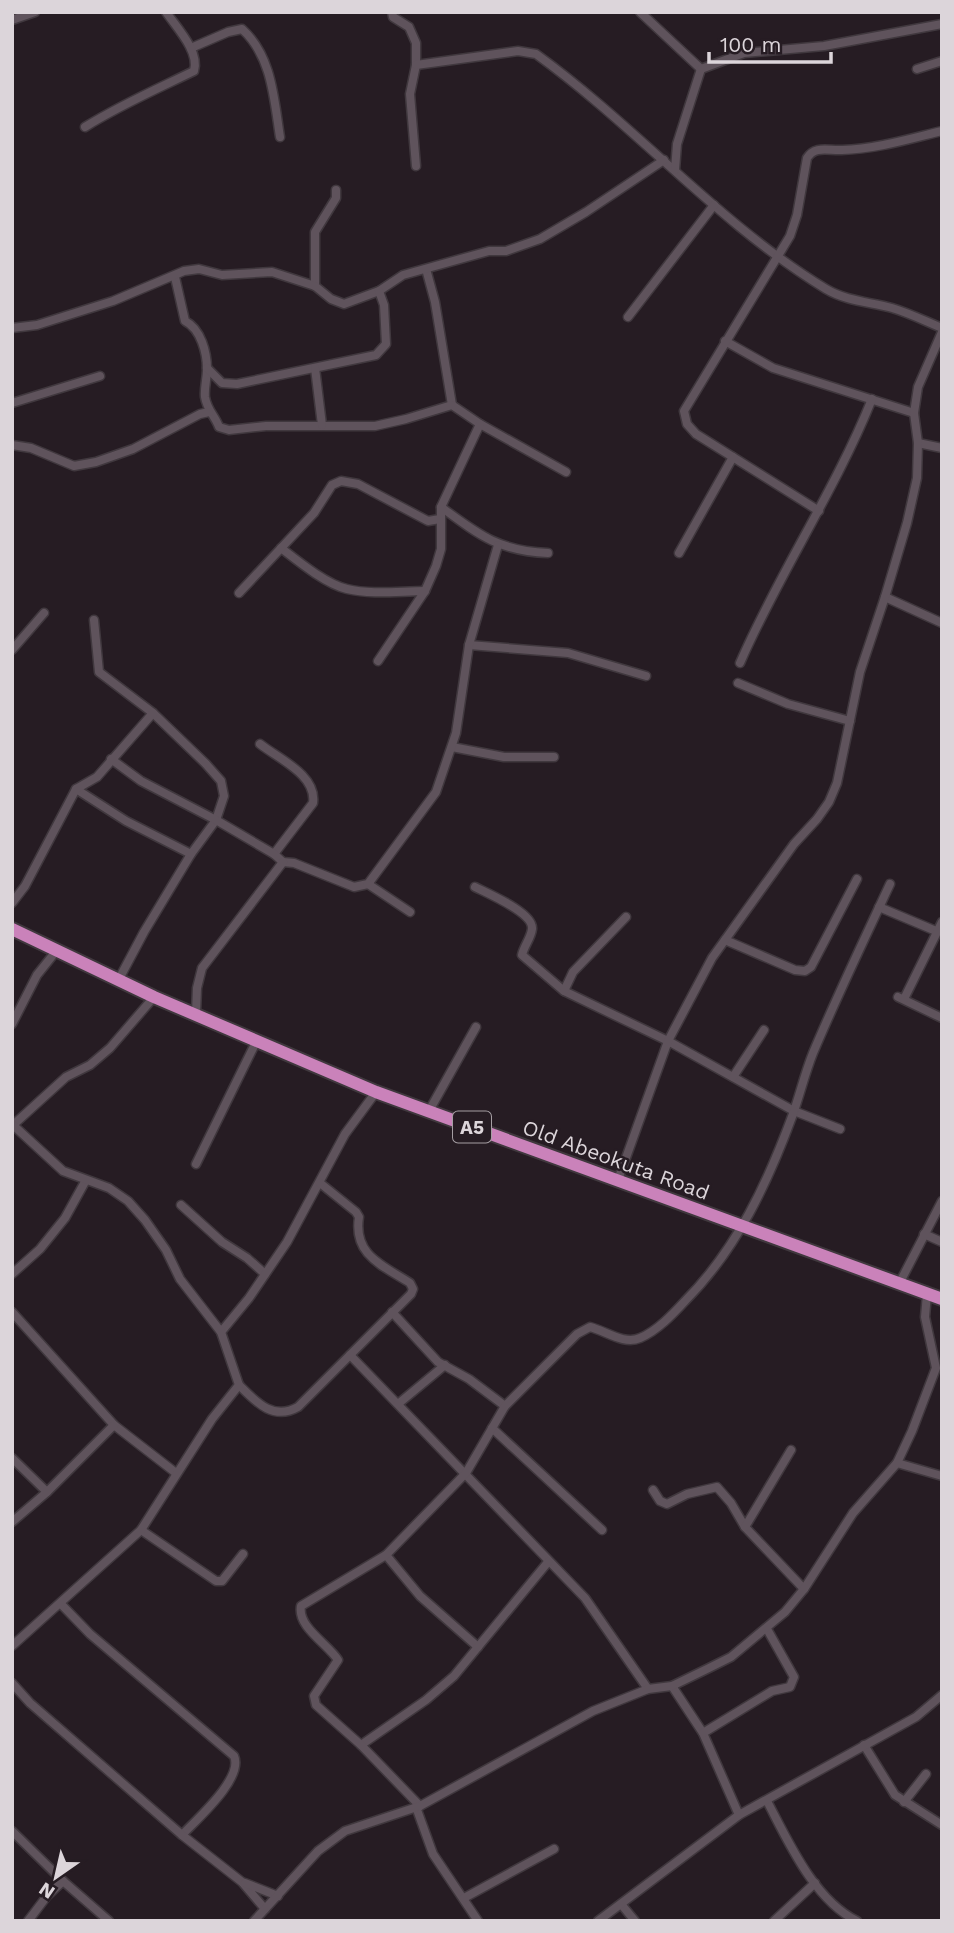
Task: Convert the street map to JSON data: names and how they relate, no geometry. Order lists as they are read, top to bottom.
{
  "streets": {
    "highway": ["A5", "Old Abeokuta Road"]
  },
  "scale_bar": "100 m",
  "north": "bottom left"
}
